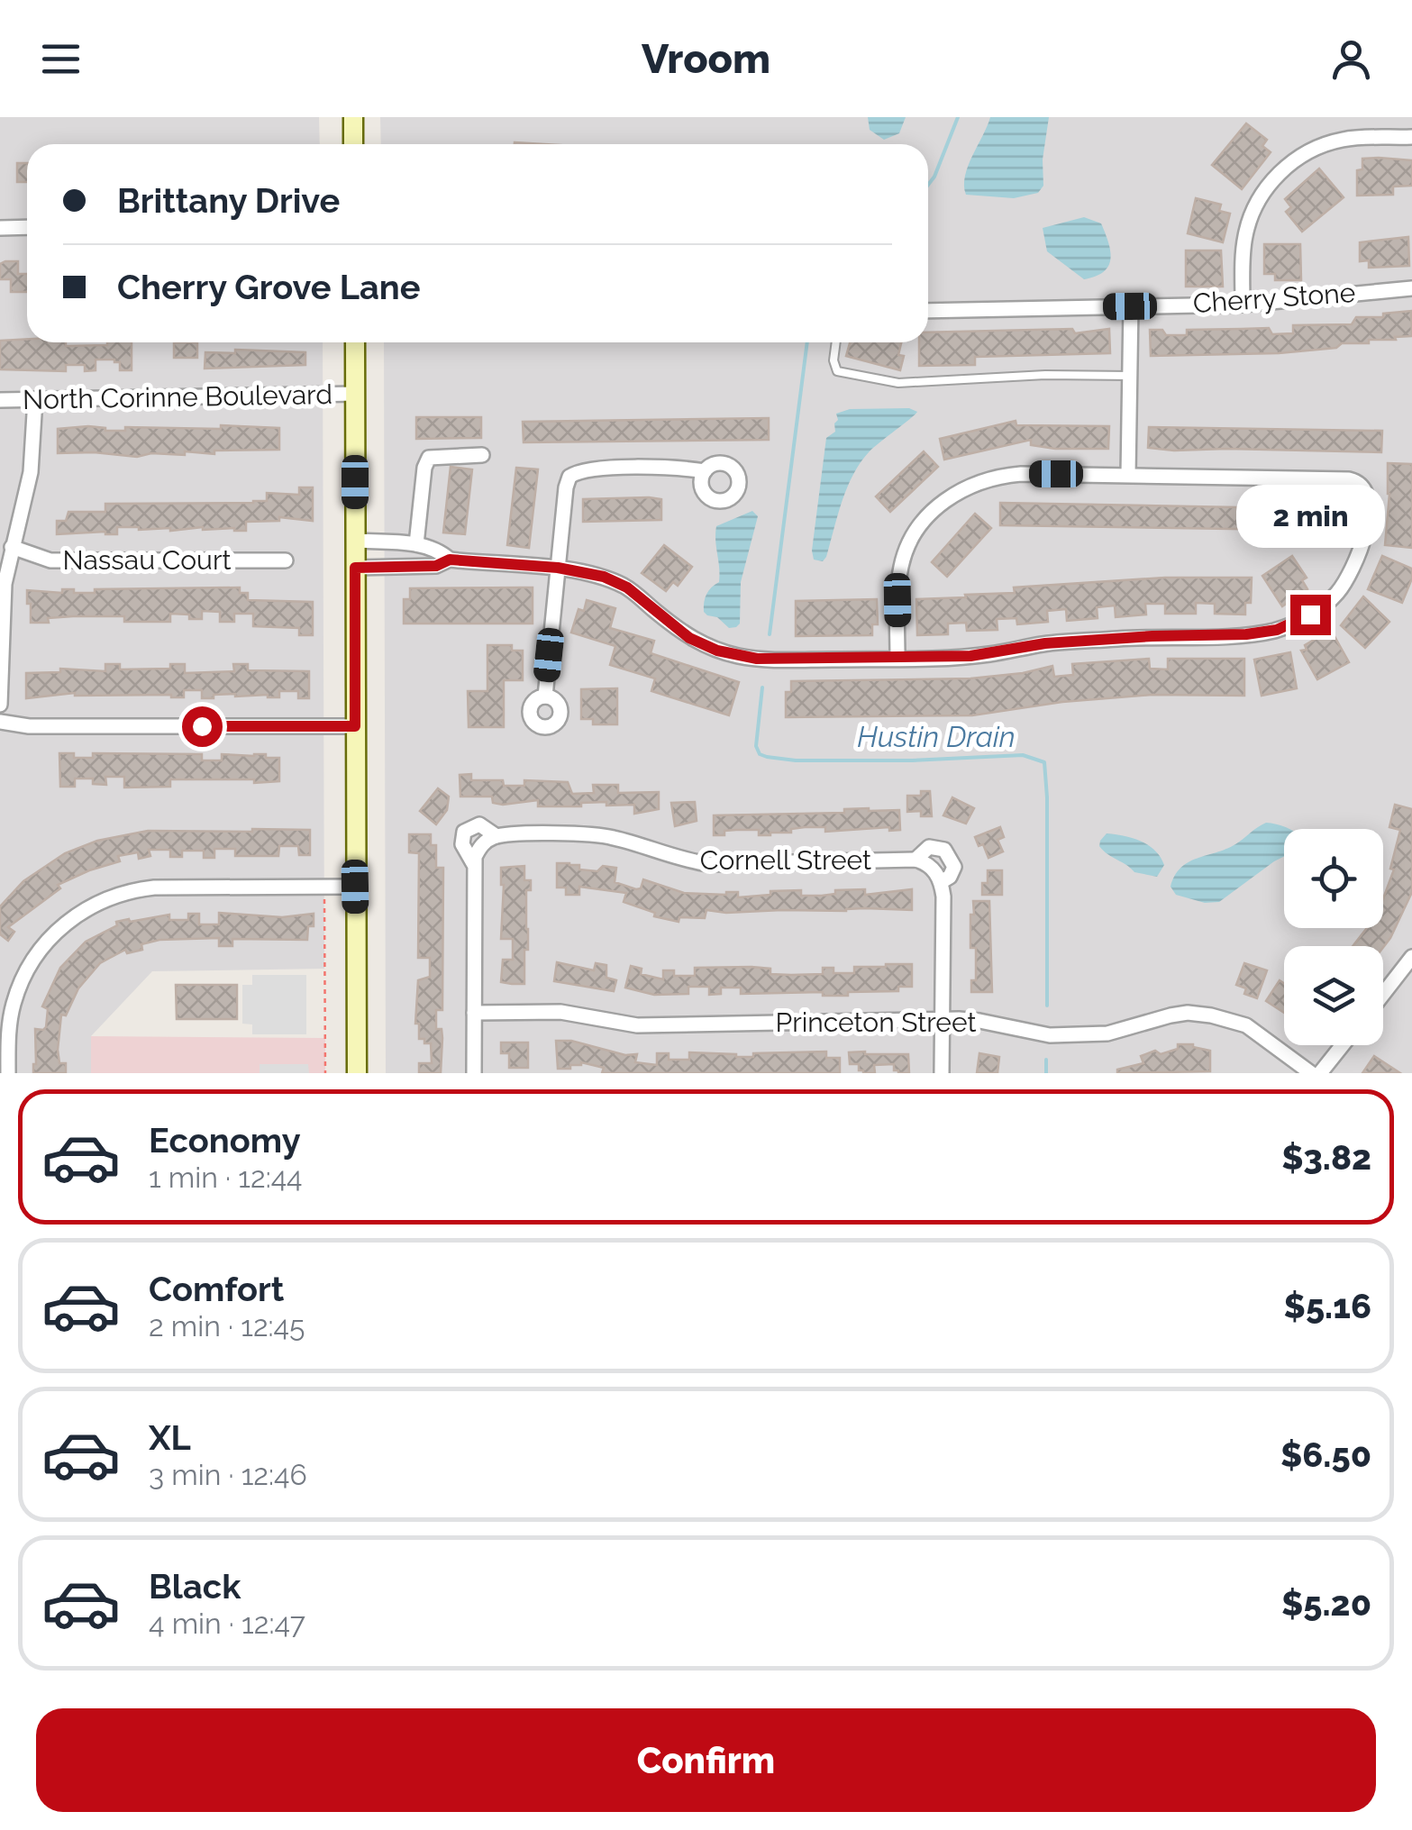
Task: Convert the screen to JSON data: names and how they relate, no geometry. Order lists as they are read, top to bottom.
{
  "streets": {
    "street": [
      "Cherry Stone",
      "North Corinne Boulevard",
      "Nassau Court",
      "Cornell Street",
      "Princeton Street"
    ]
  },
  "water": ["Hustin Drain"],
  "page": {
    "header": "Vroom",
    "banner": ["Brittany Drive", "Cherry Grove Lane"],
    "bubble": "2 min",
    "list": [
      {
        "name": "Economy",
        "note": "1 min · 12:44",
        "value": "$3.82"
      },
      {
        "name": "Comfort",
        "note": "2 min · 12:45",
        "value": "$5.16"
      },
      {
        "name": "XL",
        "note": "3 min · 12:46",
        "value": "$6.50"
      },
      {
        "name": "Black",
        "note": "4 min · 12:47",
        "value": "$5.20"
      }
    ],
    "buttons": "Confirm"
  }
}
